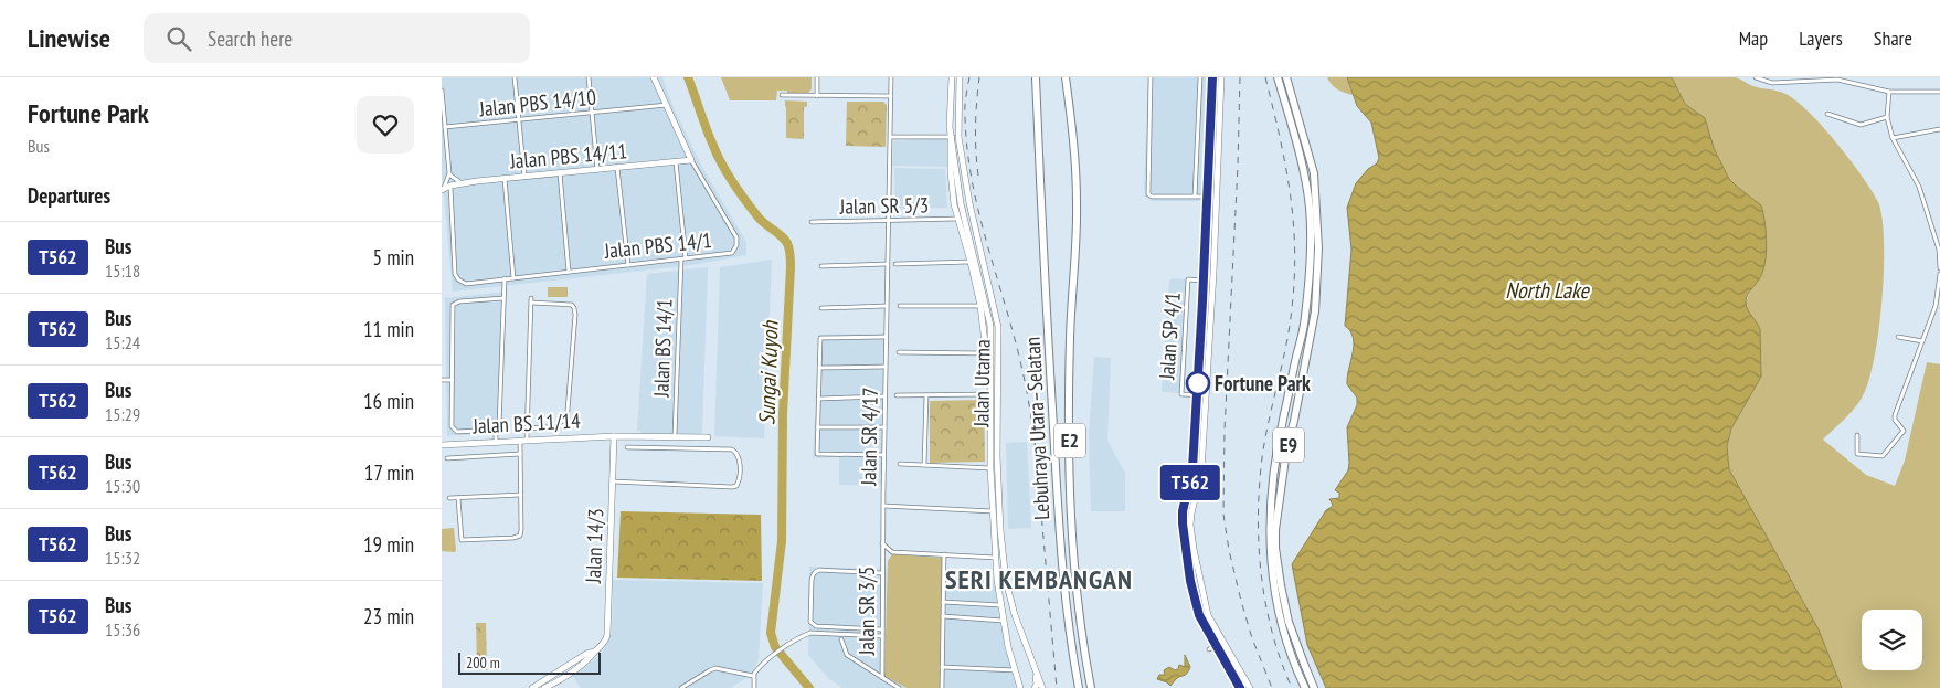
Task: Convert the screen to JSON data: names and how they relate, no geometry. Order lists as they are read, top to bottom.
{
  "streets": {
    "highway": ["Lebuhraya Utara–Selatan", "E2", "E9"],
    "street": [
      "Jalan PBS 14/10",
      "Jalan PBS 14/11",
      "Jalan SR 5/3",
      "Jalan PBS 14/1",
      "Jalan SP 4/1",
      "Jalan BS 14/1",
      "Jalan Utama",
      "Jalan BS 11/14",
      "Jalan SR 4/17",
      "Jalan 14/3",
      "Jalan SR 3/5"
    ]
  },
  "crossings": [
    ["Jalan PBS 14/10", "Jalan PBS 14/1"],
    ["Jalan PBS 14/11", "Jalan PBS 14/1"],
    ["Jalan PBS 14/11", "Jalan BS 14/1"],
    ["Jalan SR 5/3", "Jalan SR 4/17"],
    ["Jalan PBS 14/1", "Jalan BS 14/1"],
    ["Jalan BS 14/1", "Jalan BS 11/14"],
    ["Jalan BS 11/14", "Jalan 14/3"],
    ["Jalan SR 4/17", "Jalan SR 3/5"]
  ],
  "districts": ["SERI KEMBANGAN"],
  "water": ["North Lake", "Sungai Kuyoh"],
  "places": ["Fortune Park"],
  "lines": ["bus line T562"],
  "scale_bar": "200 m",
  "page": {
    "header": "Linewise",
    "search": "Search here",
    "nav": ["Map", "Layers", "Share"],
    "heading": [
      ["Fortune Park", "Bus"],
      "Departures"
    ],
    "on_map": "T562",
    "list": [
      {
        "mark": "T562",
        "name": "Bus",
        "note": "15:18",
        "value": "5 min"
      },
      {
        "mark": "T562",
        "name": "Bus",
        "note": "15:24",
        "value": "11 min"
      },
      {
        "mark": "T562",
        "name": "Bus",
        "note": "15:29",
        "value": "16 min"
      },
      {
        "mark": "T562",
        "name": "Bus",
        "note": "15:30",
        "value": "17 min"
      },
      {
        "mark": "T562",
        "name": "Bus",
        "note": "15:32",
        "value": "19 min"
      },
      {
        "mark": "T562",
        "name": "Bus",
        "note": "15:36",
        "value": "23 min"
      }
    ],
    "scale": "200 m"
  }
}
